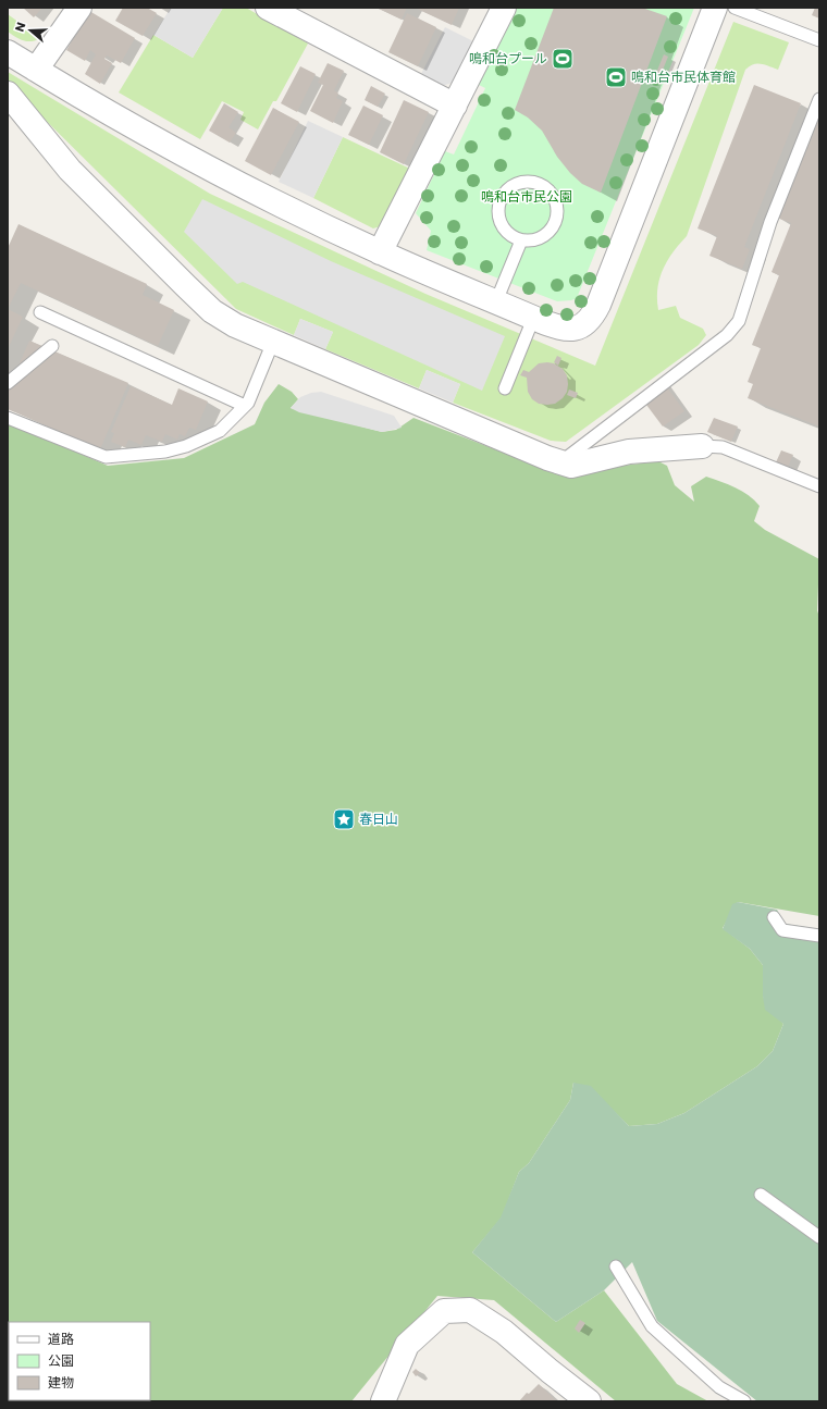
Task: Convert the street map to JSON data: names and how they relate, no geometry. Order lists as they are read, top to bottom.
{
  "parks": ["鳴和台市民公園"],
  "places": {
    "sports": ["鳴和台プール", "鳴和台市民体育館"],
    "place": ["春日山"]
  },
  "legend": ["道路", "公園", "建物"],
  "north": "left"
}
